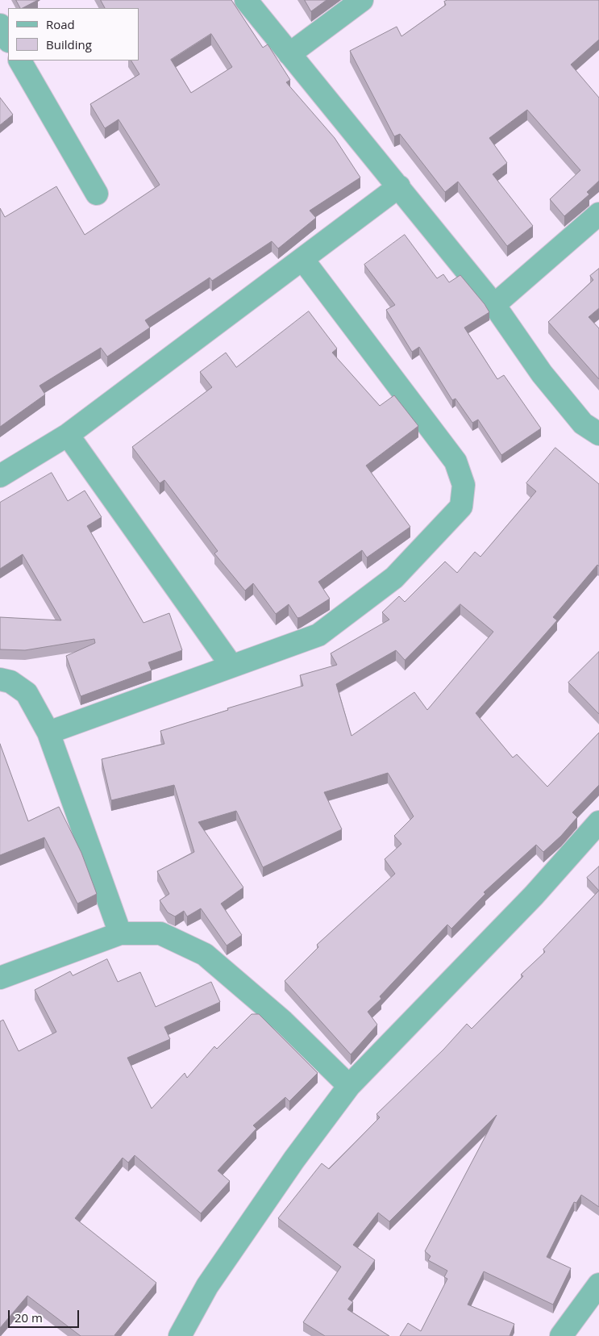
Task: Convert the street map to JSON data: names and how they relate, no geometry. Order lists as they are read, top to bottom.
{
  "legend": ["Road", "Building"],
  "scale_bar": "20 m"
}
